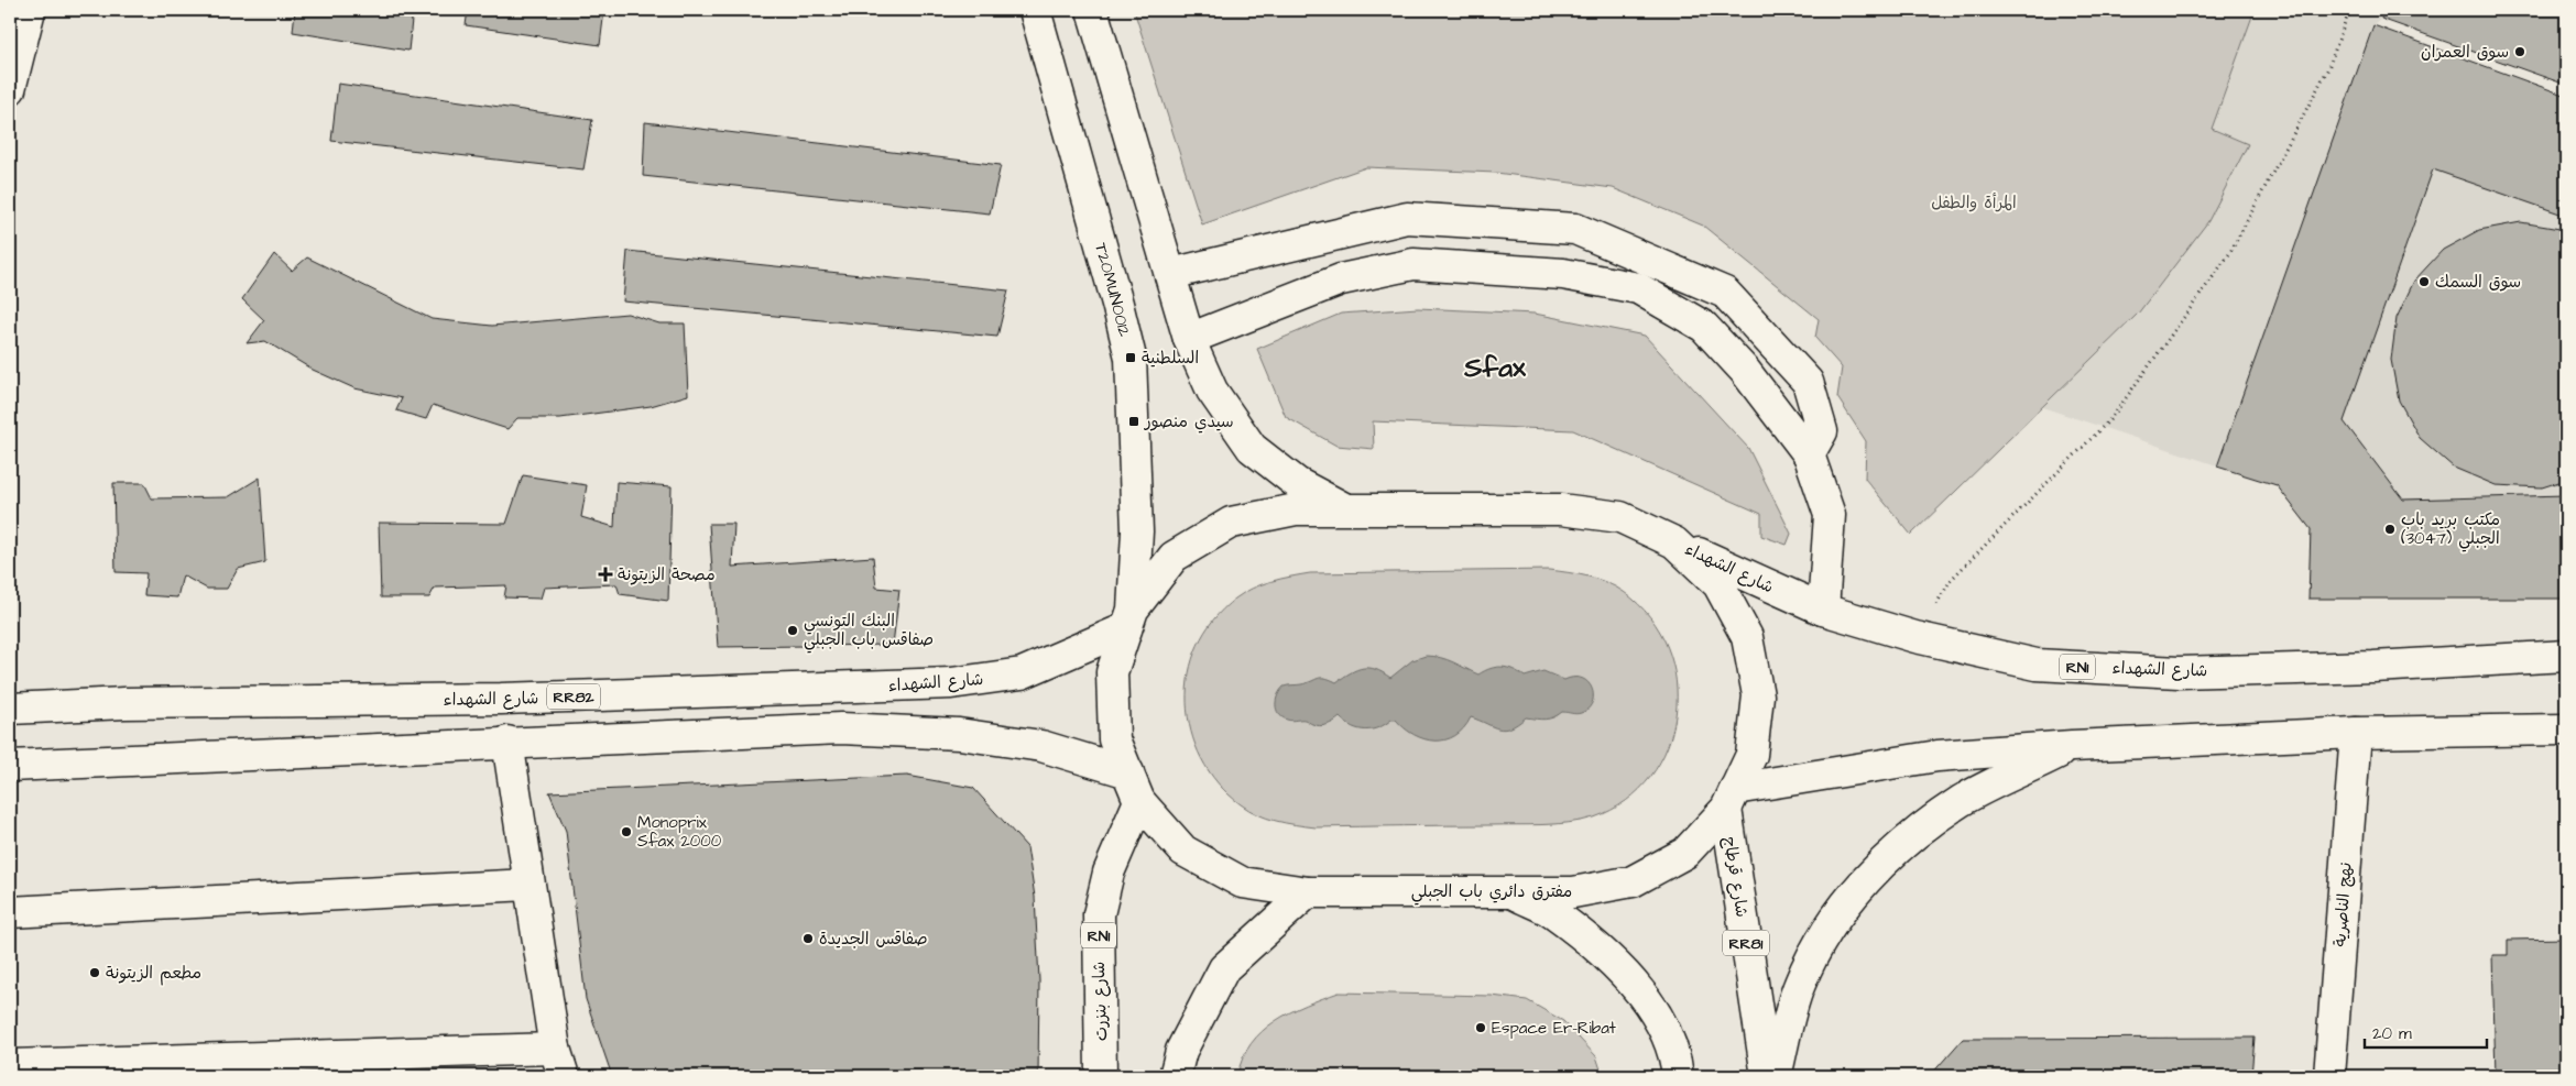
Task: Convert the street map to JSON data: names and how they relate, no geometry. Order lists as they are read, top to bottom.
{
  "streets": {
    "main road": [
      "T20MUN0012",
      "شارع الشهداء",
      "RN1",
      "RR82",
      "شارع قرطاج",
      "مفترق دائري باب الجبلي",
      "نهج الناصرية",
      "RR81",
      "شارع بنزرت"
    ]
  },
  "crossings": [
    ["T20MUN0012", "شارع الشهداء"],
    ["T20MUN0012", "مفترق دائري باب الجبلي"],
    ["شارع الشهداء", "مفترق دائري باب الجبلي"],
    ["شارع قرطاج", "مفترق دائري باب الجبلي"],
    ["مفترق دائري باب الجبلي", "شارع بنزرت"]
  ],
  "districts": ["Sfax"],
  "parks": ["المرأة والطفل"],
  "places": {
    "other": [
      "سوق العمران",
      "سوق السمك",
      "مكتب بريد باب الجبلي (3047)",
      "البنك التونسي صفاقس باب الجبلي",
      "Monoprix Sfax 2000",
      "صفاقس الجديدة",
      "مطعم الزيتونة",
      "Espace Er-Ribat"
    ],
    "transit": ["السلطنية", "سيدي منصور"],
    "health": ["مصحة الزيتونة"]
  },
  "scale_bar": "20 m"
}
